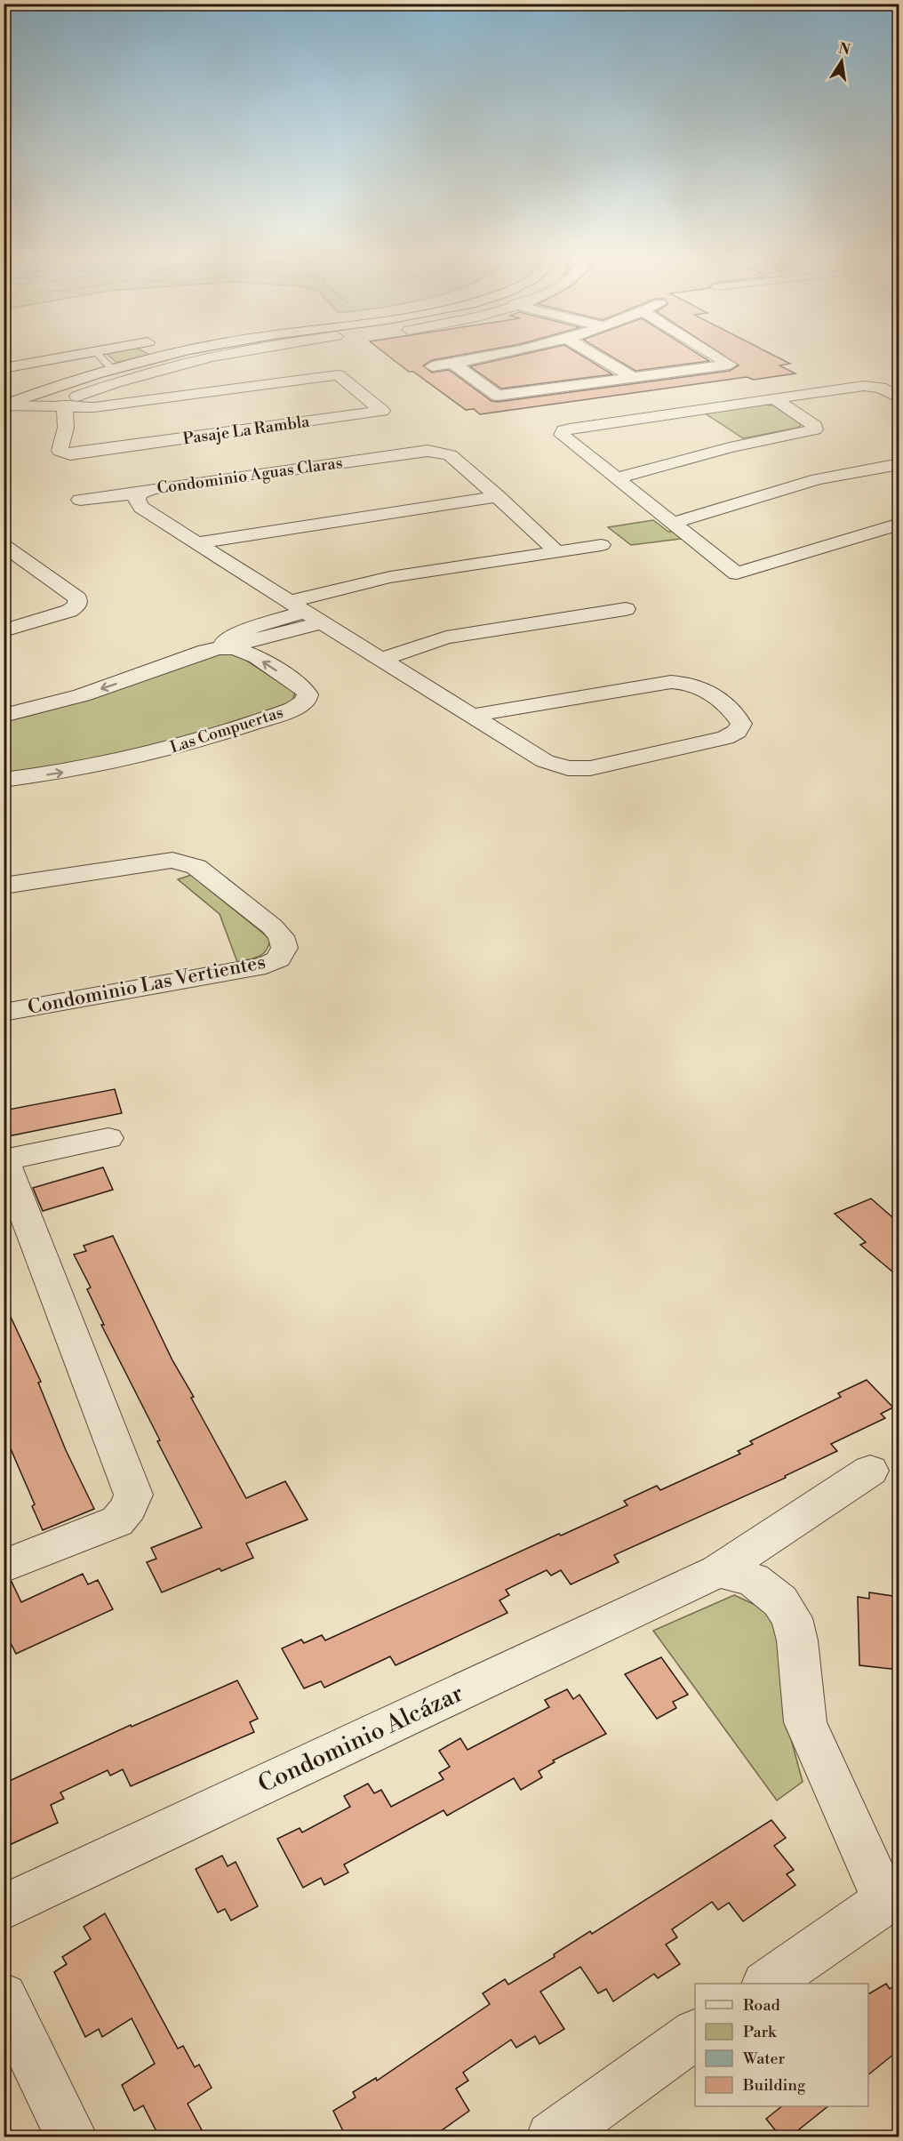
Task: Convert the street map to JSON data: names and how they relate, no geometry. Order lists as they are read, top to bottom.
{
  "streets": {
    "street": [
      "Pasaje La Rambla",
      "Condominio Aguas Claras",
      "Las Compuertas",
      "Condominio Las Vertientes",
      "Condominio Alcázar"
    ]
  },
  "legend": [
    "Road",
    "Park",
    "Water",
    "Building"
  ],
  "north": "top"
}
